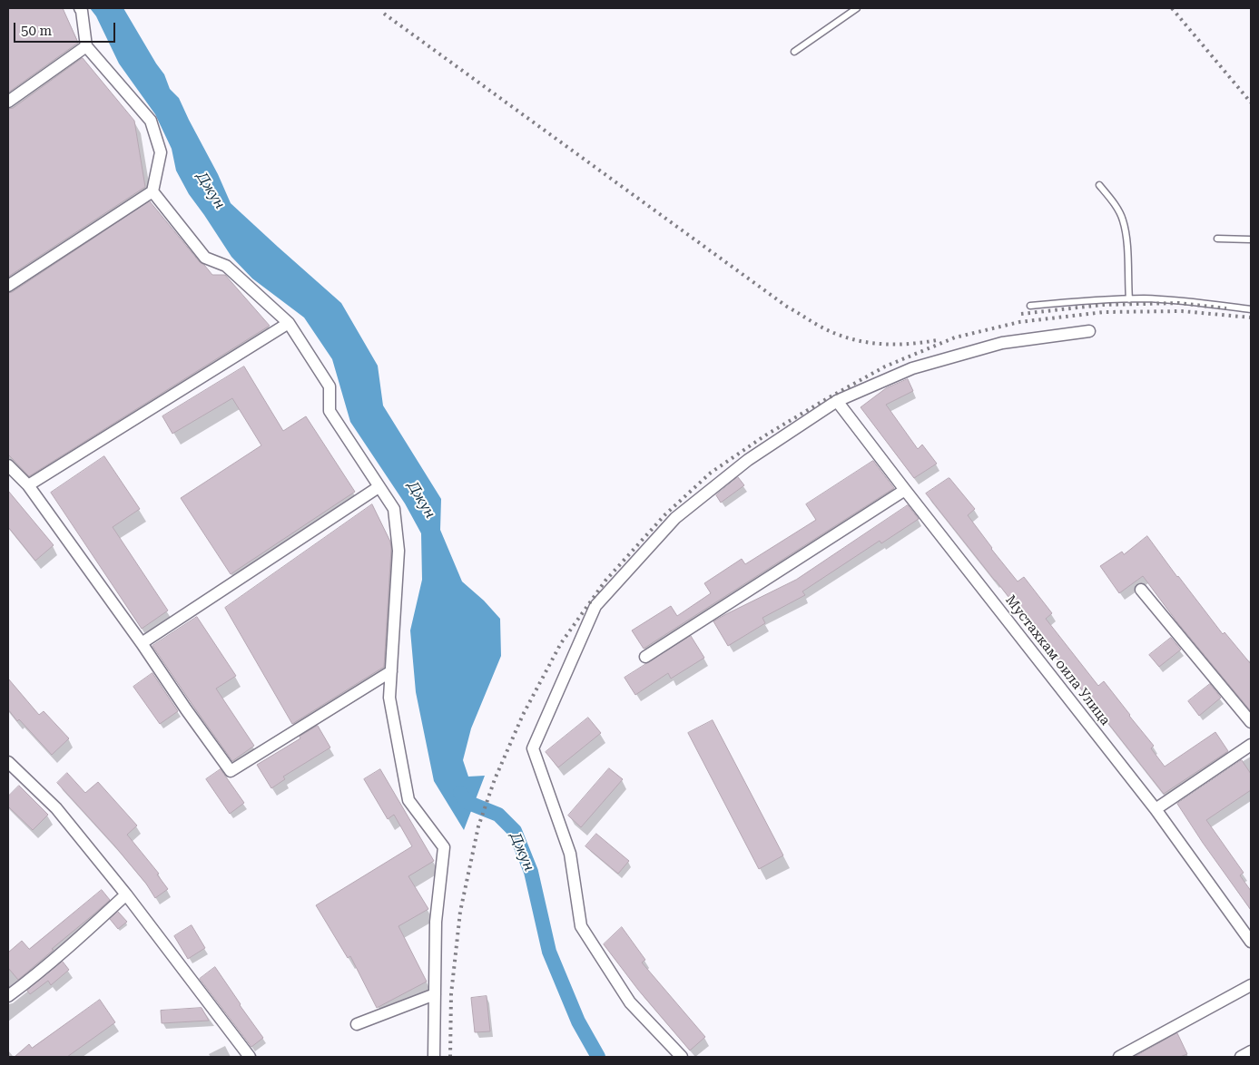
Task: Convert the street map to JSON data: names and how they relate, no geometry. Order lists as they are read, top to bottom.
{
  "streets": {
    "street": ["Мустахкам оила Улица"]
  },
  "water": ["Джун"],
  "scale_bar": "50 m"
}
